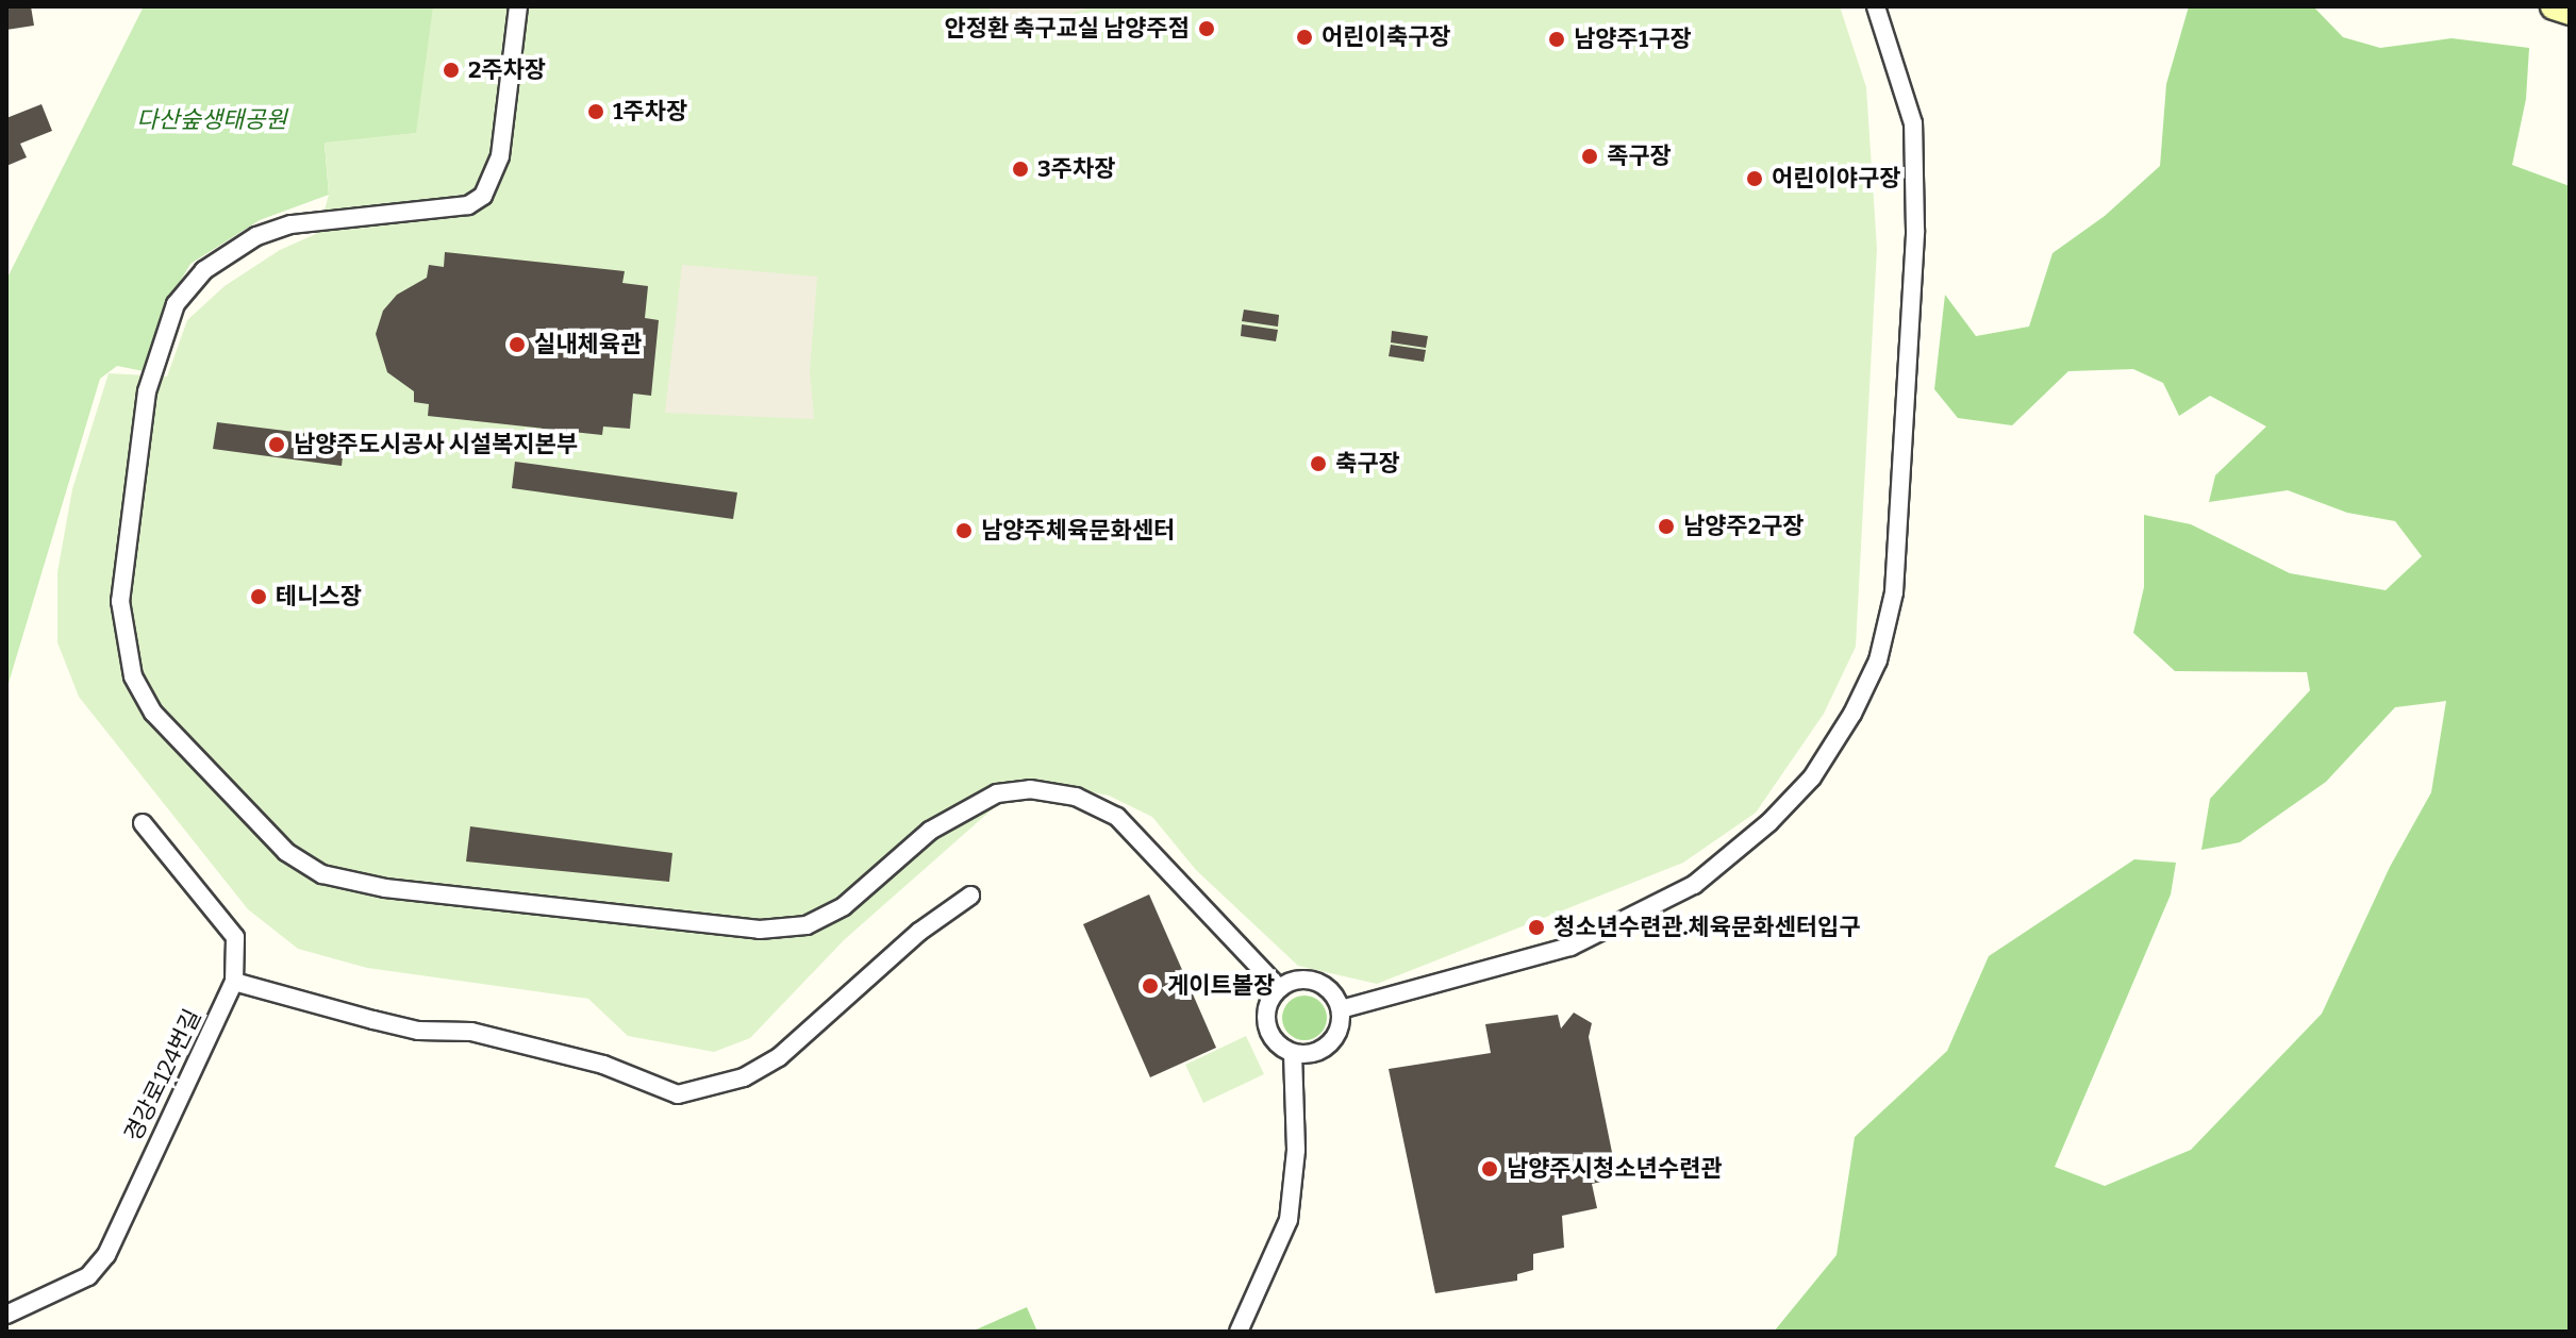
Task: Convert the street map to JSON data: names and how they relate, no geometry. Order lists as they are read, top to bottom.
{
  "streets": {
    "street": ["경강로124번길"]
  },
  "parks": ["다산숲생태공원"],
  "places": [
    "안정환 축구교실 남양주점",
    "어린이축구장",
    "남양주1구장",
    "2주차장",
    "1주차장",
    "족구장",
    "3주차장",
    "어린이야구장",
    "실내체육관",
    "남양주도시공사 시설복지본부",
    "축구장",
    "남양주2구장",
    "남양주체육문화센터",
    "테니스장",
    "청소년수련관.체육문화센터입구",
    "게이트볼장",
    "남양주시청소년수련관"
  ]
}
